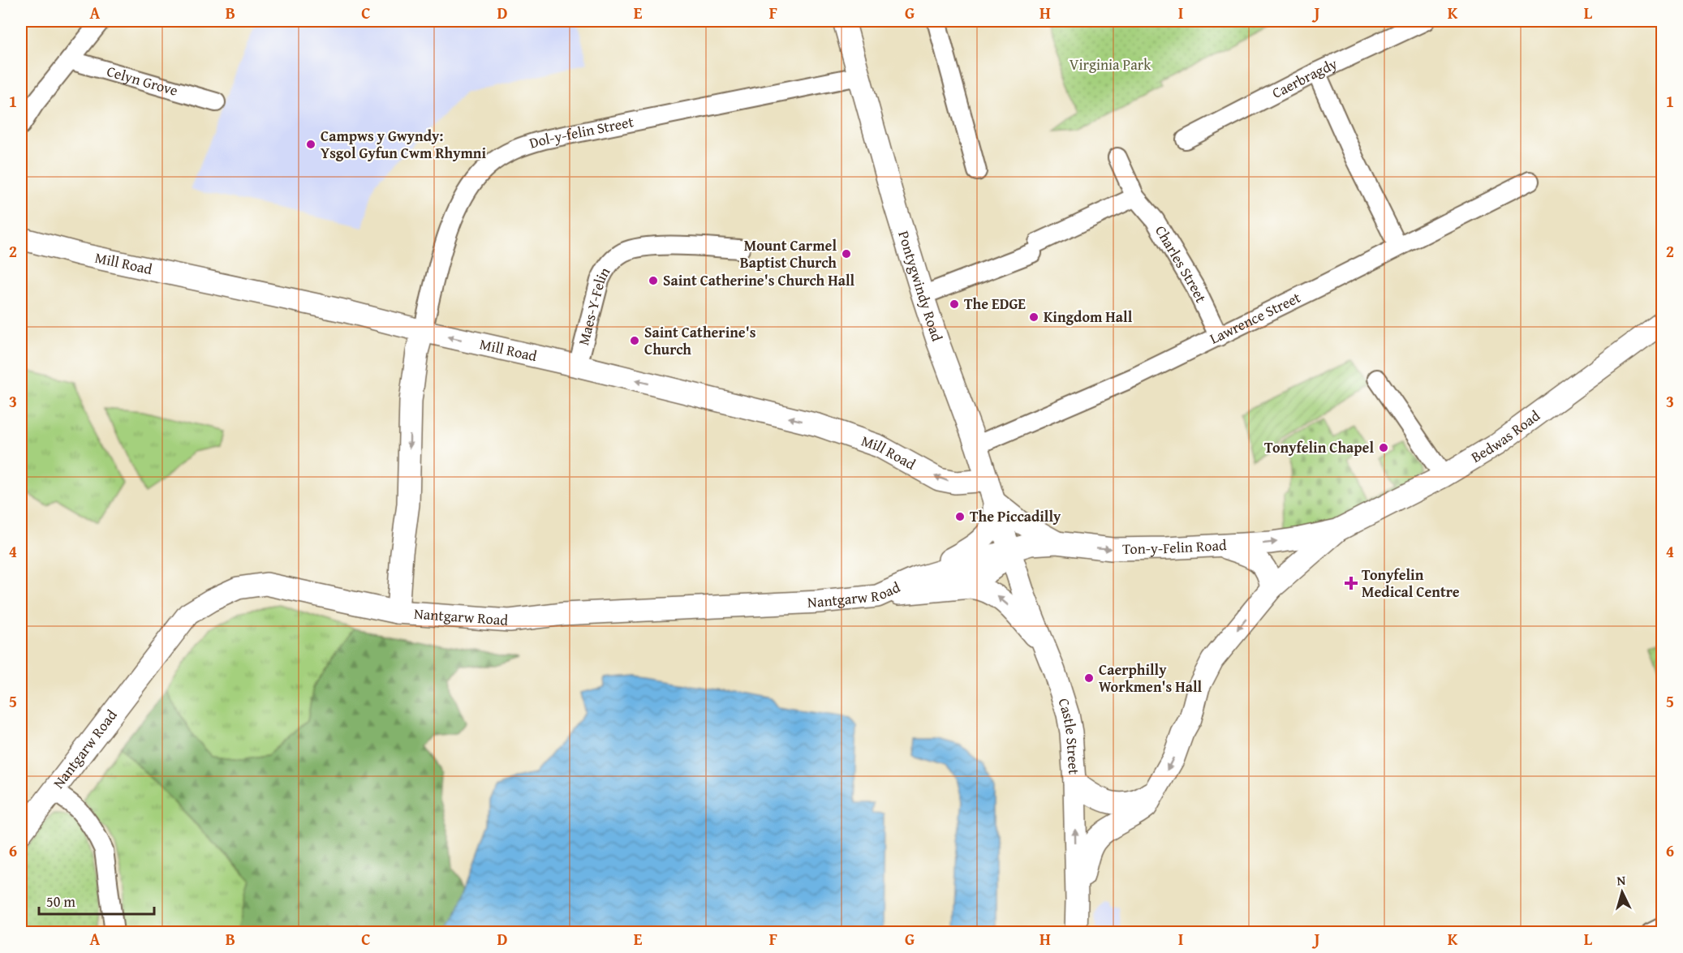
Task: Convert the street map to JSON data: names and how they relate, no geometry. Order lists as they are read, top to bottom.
{
  "streets": {
    "main road": [
      "Mill Road",
      "Pontygwindy Road",
      "Bedwas Road",
      "Ton-y-Felin Road",
      "Nantgarw Road",
      "Castle Street"
    ],
    "street": [
      "Caerbragdy",
      "Celyn Grove",
      "Dol-y-felin Street",
      "Charles Street",
      "Maes-Y-Felin",
      "Lawrence Street"
    ]
  },
  "crossings": [
    ["Dol-y-felin Street", "Mill Road"],
    ["Dol-y-felin Street", "Pontygwindy Road"],
    ["Mill Road", "Pontygwindy Road"],
    ["Mill Road", "Maes-Y-Felin"],
    ["Charles Street", "Lawrence Street"],
    ["Pontygwindy Road", "Lawrence Street"],
    ["Pontygwindy Road", "Ton-y-Felin Road"],
    ["Pontygwindy Road", "Nantgarw Road"],
    ["Pontygwindy Road", "Castle Street"],
    ["Bedwas Road", "Ton-y-Felin Road"],
    ["Ton-y-Felin Road", "Nantgarw Road"],
    ["Ton-y-Felin Road", "Castle Street"],
    ["Nantgarw Road", "Castle Street"]
  ],
  "one_way": ["Mill Road", "Ton-y-Felin Road"],
  "parks": ["Virginia Park"],
  "places": {
    "other": [
      "Campws y Gwyndy: Ysgol Gyfun Cwm Rhymni",
      "Mount Carmel Baptist Church",
      "Saint Catherine's Church Hall",
      "The EDGE",
      "Kingdom Hall",
      "Saint Catherine's Church",
      "Tonyfelin Chapel",
      "The Piccadilly",
      "Caerphilly Workmen's Hall"
    ],
    "health": ["Tonyfelin Medical Centre"]
  },
  "scale_bar": "50 m",
  "north": "top",
  "grid": {
    "columns": [
      "A",
      "B",
      "C",
      "D",
      "E",
      "F",
      "G",
      "H",
      "I",
      "J",
      "K",
      "L"
    ],
    "rows": [
      "1",
      "2",
      "3",
      "4",
      "5",
      "6"
    ]
  }
}
